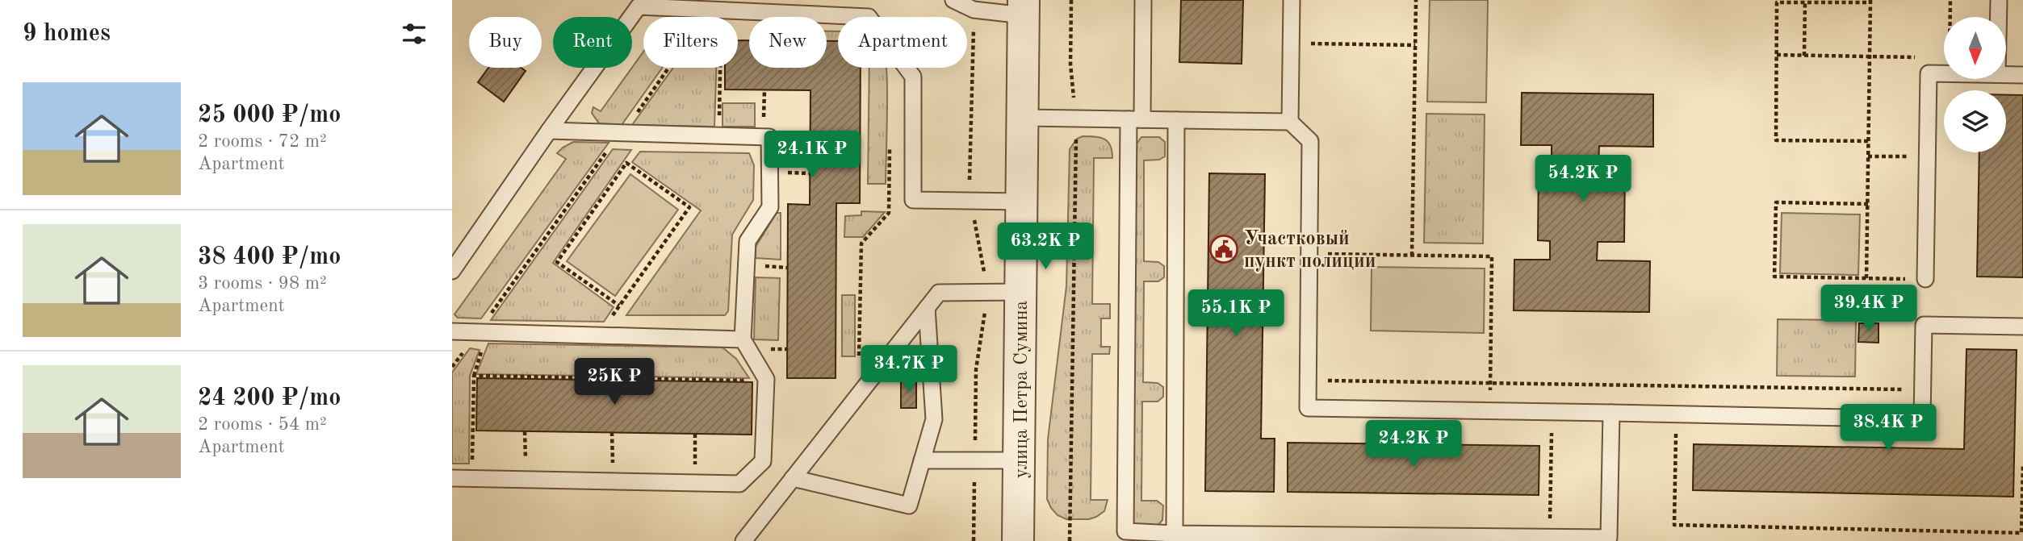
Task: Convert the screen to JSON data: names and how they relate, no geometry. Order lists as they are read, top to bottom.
{
  "streets": {
    "street": ["улица Петра Сумина"]
  },
  "places": {
    "public building": ["Участковый пункт полиции"]
  },
  "north": "bottom",
  "page": {
    "heading": "9 homes",
    "chip": [
      "Buy",
      "Rent",
      "Filters",
      "New",
      "Apartment"
    ],
    "list": [
      {
        "name": "25 000 ₽/mo",
        "note": "2 rooms · 72 m² · Apartment"
      },
      {
        "name": "38 400 ₽/mo",
        "note": "3 rooms · 98 m² · Apartment"
      },
      {
        "name": "24 200 ₽/mo",
        "note": "2 rooms · 54 m² · Apartment"
      }
    ],
    "price": [
      "24.1K ₽",
      "54.2K ₽",
      "63.2K ₽",
      "39.4K ₽",
      "55.1K ₽",
      "34.7K ₽",
      "25K ₽",
      "38.4K ₽",
      "24.2K ₽"
    ]
  }
}
